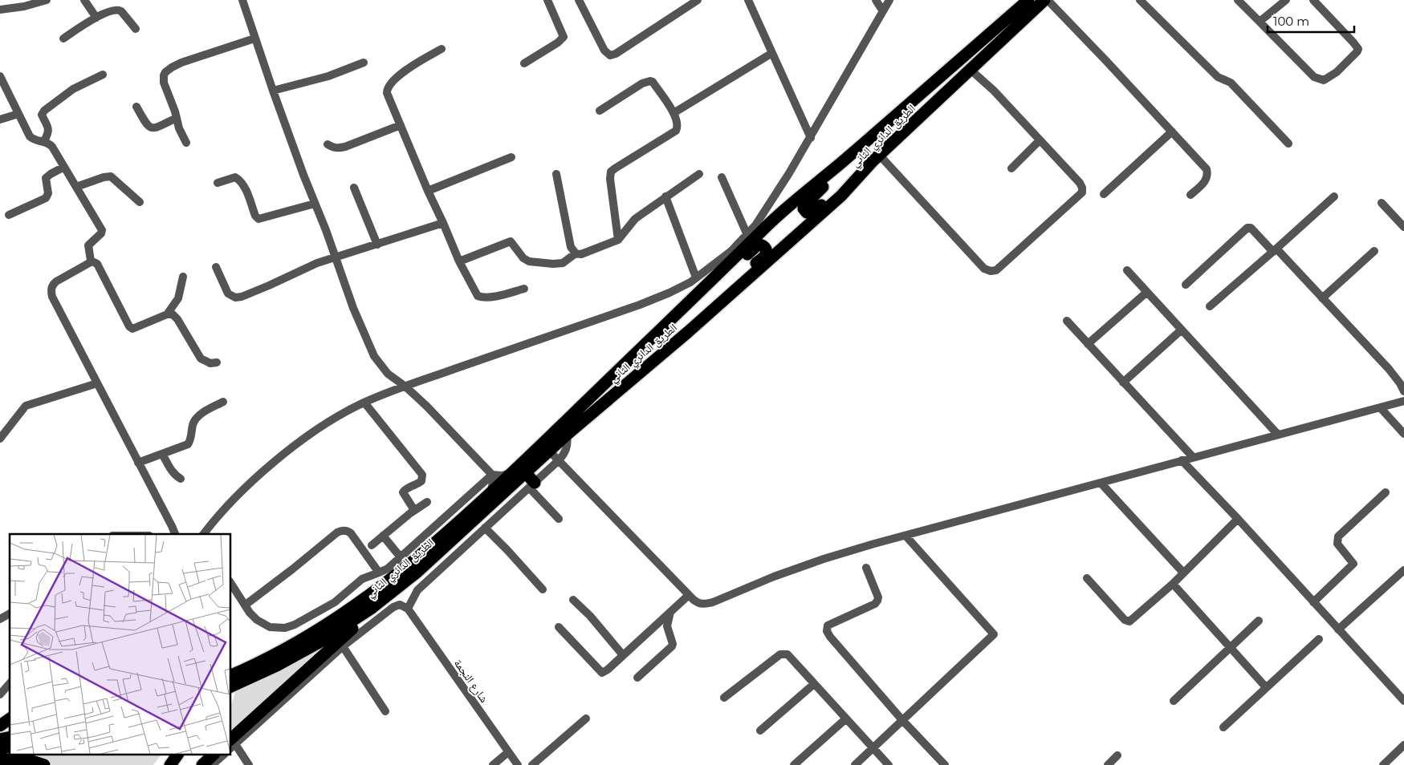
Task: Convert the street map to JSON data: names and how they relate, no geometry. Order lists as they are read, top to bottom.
{
  "streets": {
    "highway": ["الطريق الدائري الثاني"],
    "street": ["شارع النجمة"]
  },
  "scale_bar": "100 m"
}
